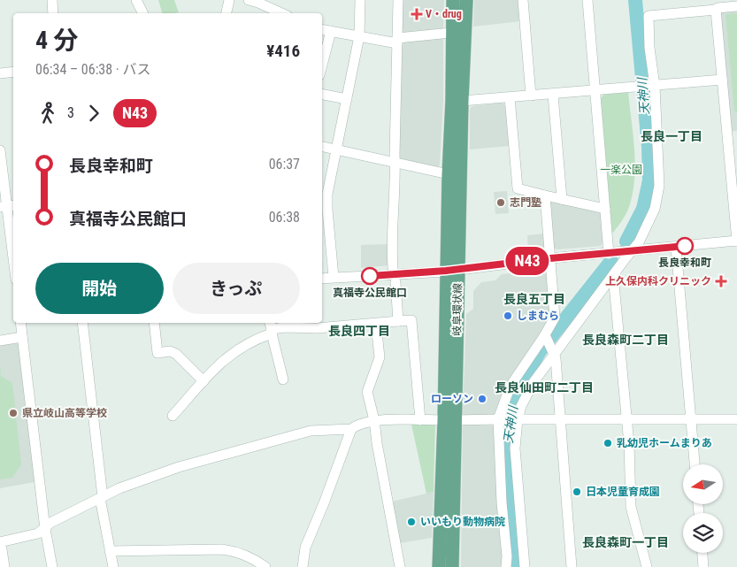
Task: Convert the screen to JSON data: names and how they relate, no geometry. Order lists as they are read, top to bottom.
{
  "streets": {
    "main road": ["岐阜環状線"]
  },
  "districts": [
    "長良一丁目",
    "長良五丁目",
    "長良四丁目",
    "長良森町二丁目",
    "長良仙田町二丁目",
    "長良森町一丁目"
  ],
  "water": ["天神川"],
  "parks": ["一楽公園"],
  "places": {
    "health": ["V・drug", "上久保内科クリニック"],
    "other": [
      "志門塾",
      "長良幸和町",
      "真福寺公民館口",
      "しまむら",
      "ローソン",
      "県立岐山高等学校",
      "乳幼児ホームまりあ",
      "日本児童育成園",
      "いいもり動物病院"
    ]
  },
  "lines": ["bus line N43"],
  "north": "left",
  "page": {
    "on_map": "N43",
    "heading": ["4 分", "06:34 – 06:38 · バス", "¥416"],
    "legs": ["3", "N43"],
    "list": [
      {
        "name": "長良幸和町",
        "value": "06:37"
      },
      {
        "name": "真福寺公民館口",
        "value": "06:38"
      }
    ],
    "buttons": ["開始", "きっぷ"]
  }
}
